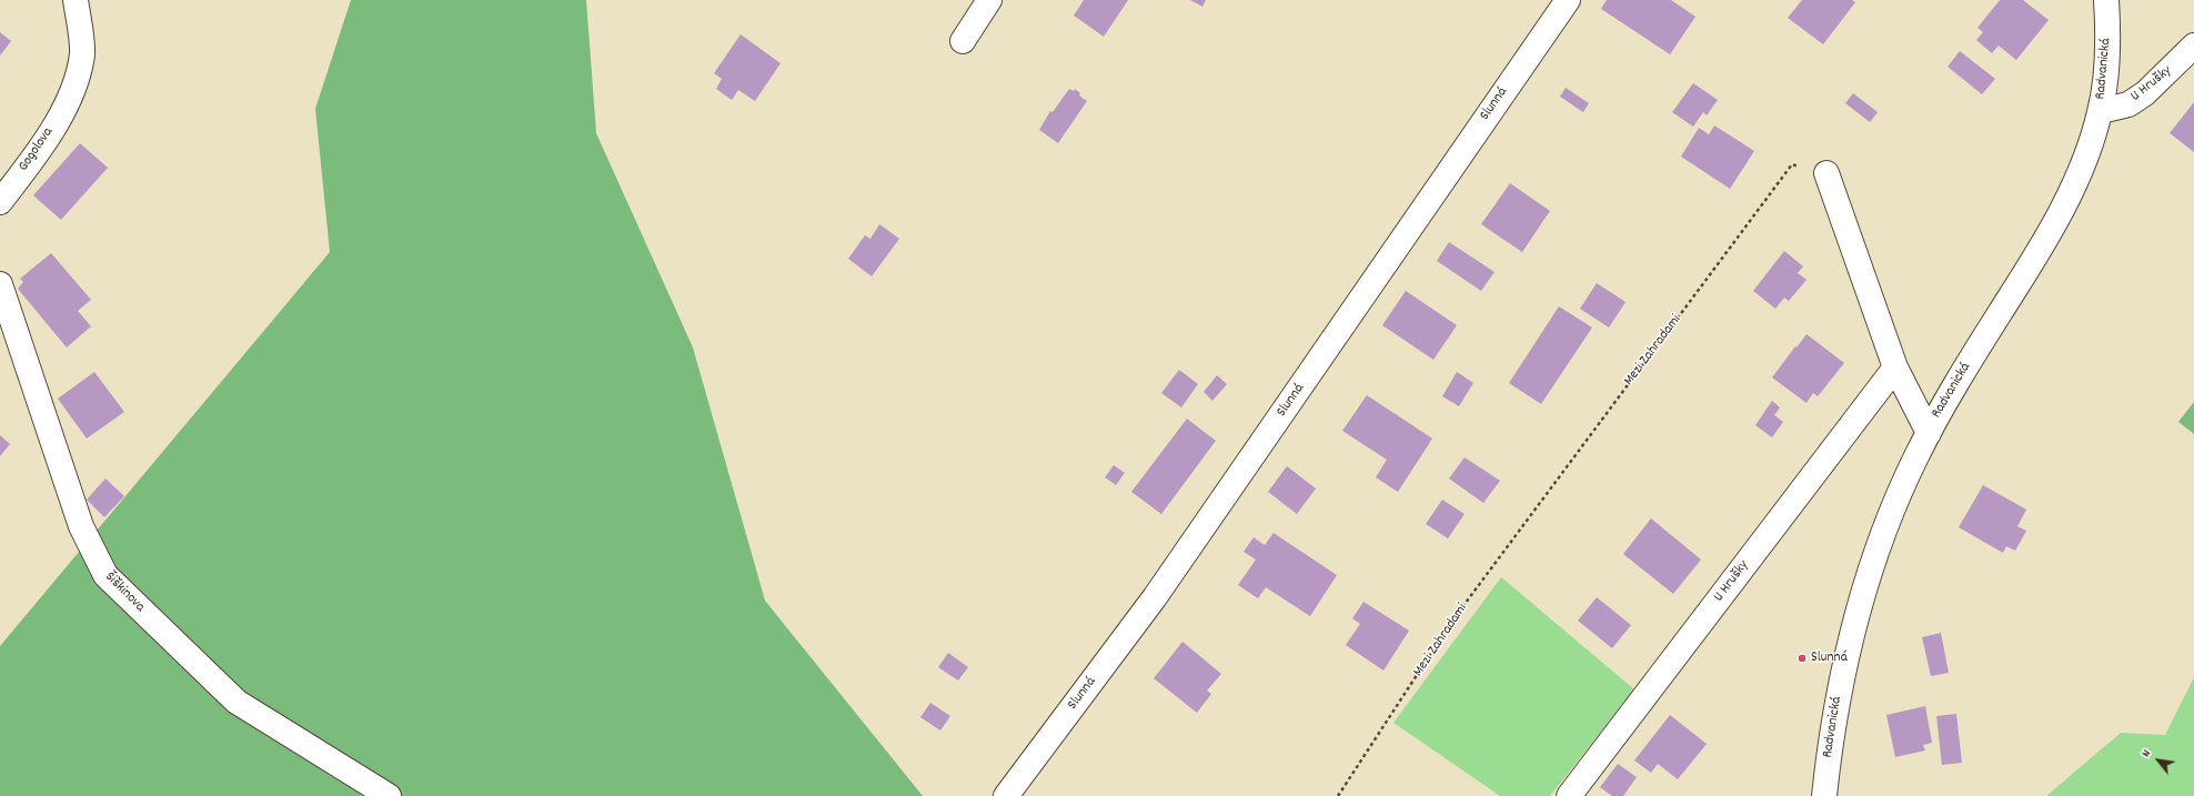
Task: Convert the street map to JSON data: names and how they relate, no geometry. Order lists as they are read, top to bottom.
{
  "streets": {
    "street": [
      "Radvanická",
      "U Hrušky",
      "Slunná",
      "Gogolova",
      "Šiškinova"
    ],
    "path": ["Mezi Zahradami"]
  },
  "crossings": [
    ["Radvanická", "U Hrušky"]
  ],
  "places": ["Slunná"],
  "north": "top left"
}
